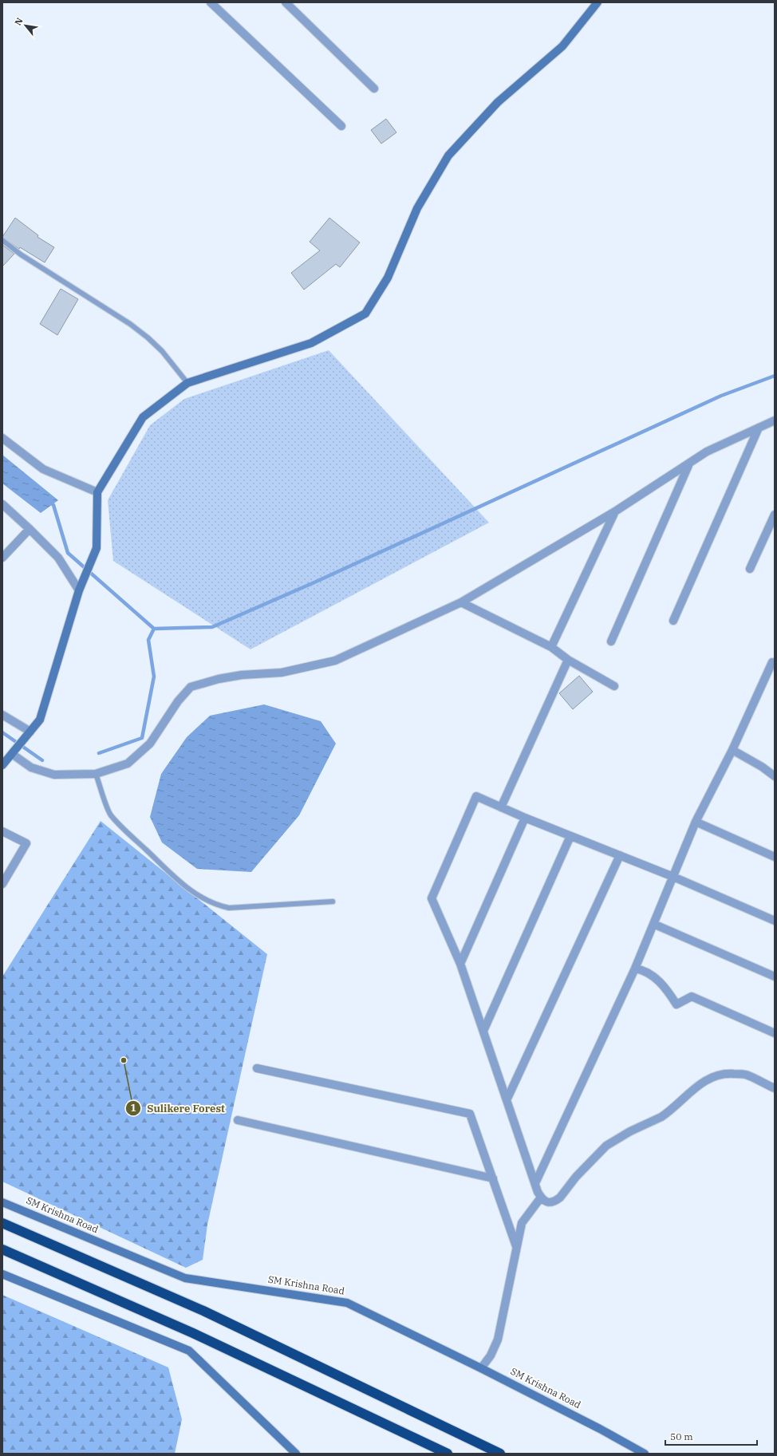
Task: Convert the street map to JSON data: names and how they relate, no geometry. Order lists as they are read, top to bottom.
{
  "streets": {
    "street": ["SM Krishna Road"]
  },
  "places": ["Sulikere Forest"],
  "scale_bar": "50 m",
  "north": "top left"
}
